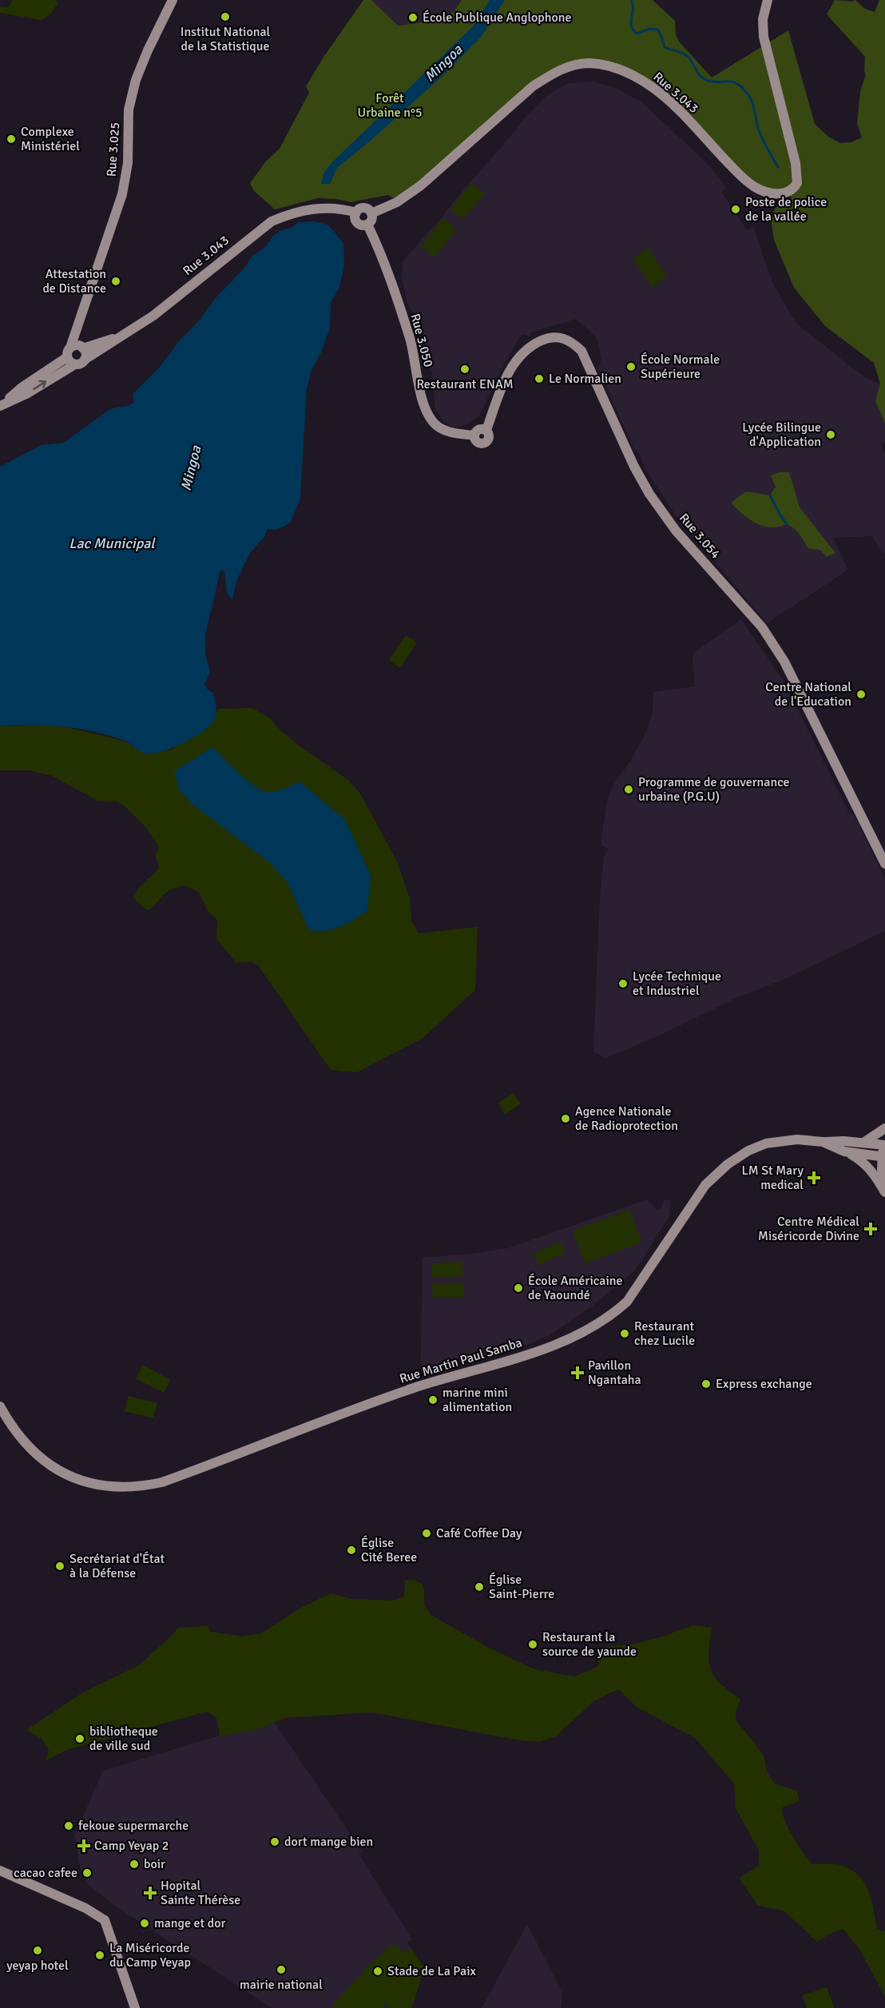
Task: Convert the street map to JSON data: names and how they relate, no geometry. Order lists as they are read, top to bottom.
{
  "streets": {
    "street": [
      "Rue 3.043",
      "Rue 3.025",
      "Rue 3.050",
      "Rue 3.054",
      "Rue Martin Paul Samba"
    ]
  },
  "crossings": [
    ["Rue 3.043", "Rue 3.025"],
    ["Rue 3.043", "Rue 3.050"],
    ["Rue 3.050", "Rue 3.054"]
  ],
  "water": ["Mingoa", "Lac Municipal"],
  "parks": ["Forêt Urbaine n°5"],
  "places": {
    "other": [
      "Institut National de la Statistique",
      "École Publique Anglophone",
      "Complexe Ministériel",
      "Poste de police de la vallée",
      "Attestation de Distance",
      "École Normale Supérieure",
      "Restaurant ENAM",
      "Le Normalien",
      "Lycée Bilingue d'Application",
      "Centre National de l'Education",
      "Programme de gouvernance urbaine (P.G.U)",
      "Lycée Technique et Industriel",
      "Agence Nationale de Radioprotection",
      "École Américaine de Yaoundé",
      "Restaurant chez Lucile",
      "Express exchange",
      "marine mini alimentation",
      "Café Coffee Day",
      "Église Cité Beree",
      "Secrétariat d'État à la Défense",
      "Église Saint-Pierre",
      "Restaurant la source de yaunde",
      "bibliotheque de ville sud",
      "fekoue supermarche",
      "dort mange bien",
      "boir",
      "cacao cafee",
      "mange et dor",
      "yeyap hotel",
      "La Miséricorde du Camp Yeyap",
      "mairie national",
      "Stade de La Paix"
    ],
    "health": [
      "LM St Mary medical",
      "Centre Médical Miséricorde Divine",
      "Pavillon Ngantaha",
      "Camp Yeyap 2",
      "Hopital Sainte Thérèse"
    ]
  }
}
